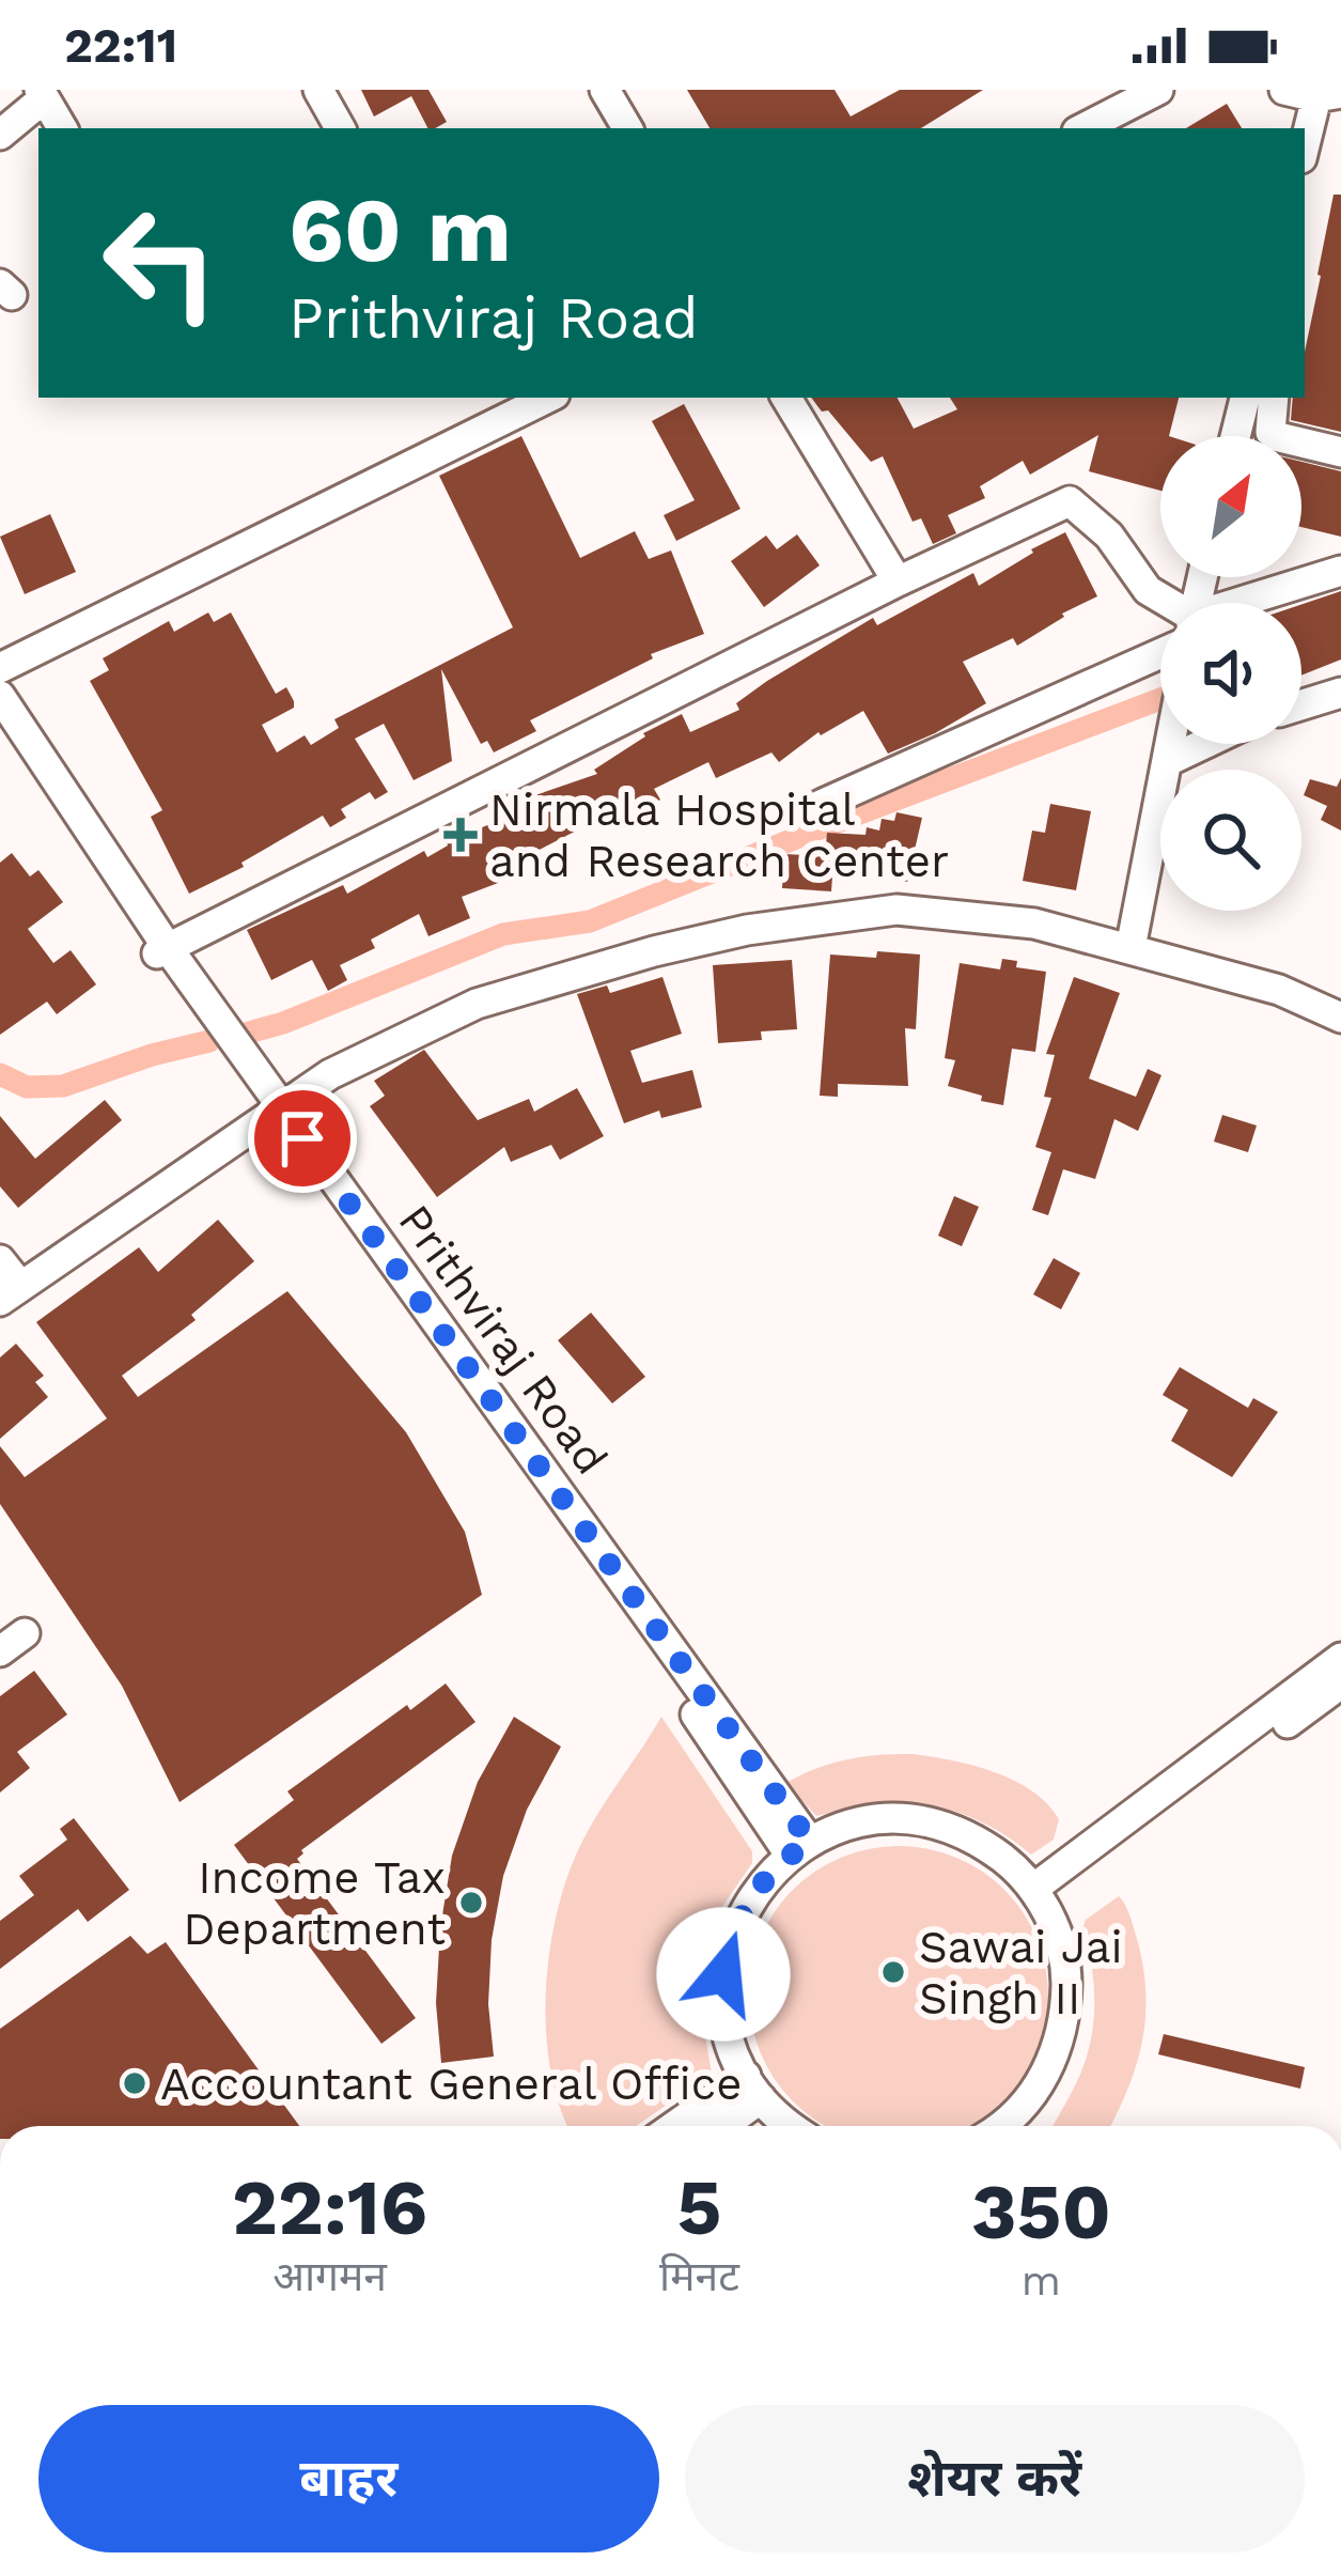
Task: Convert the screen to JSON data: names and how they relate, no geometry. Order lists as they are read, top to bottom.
{
  "streets": {
    "street": ["Prithviraj Road"]
  },
  "places": {
    "health": ["Nirmala Hospital and Research Center"],
    "other": ["Income Tax Department", "Sawai Jai Singh II", "Accountant General Office"]
  },
  "north": "top right",
  "page": {
    "status": "22:11",
    "turn": ["60 m", "Prithviraj Road"],
    "eta": [
      "22:16",
      "आगमन",
      "5",
      "मिनट",
      "350",
      "m"
    ],
    "buttons": ["बाहर", "शेयर करें"]
  }
}
